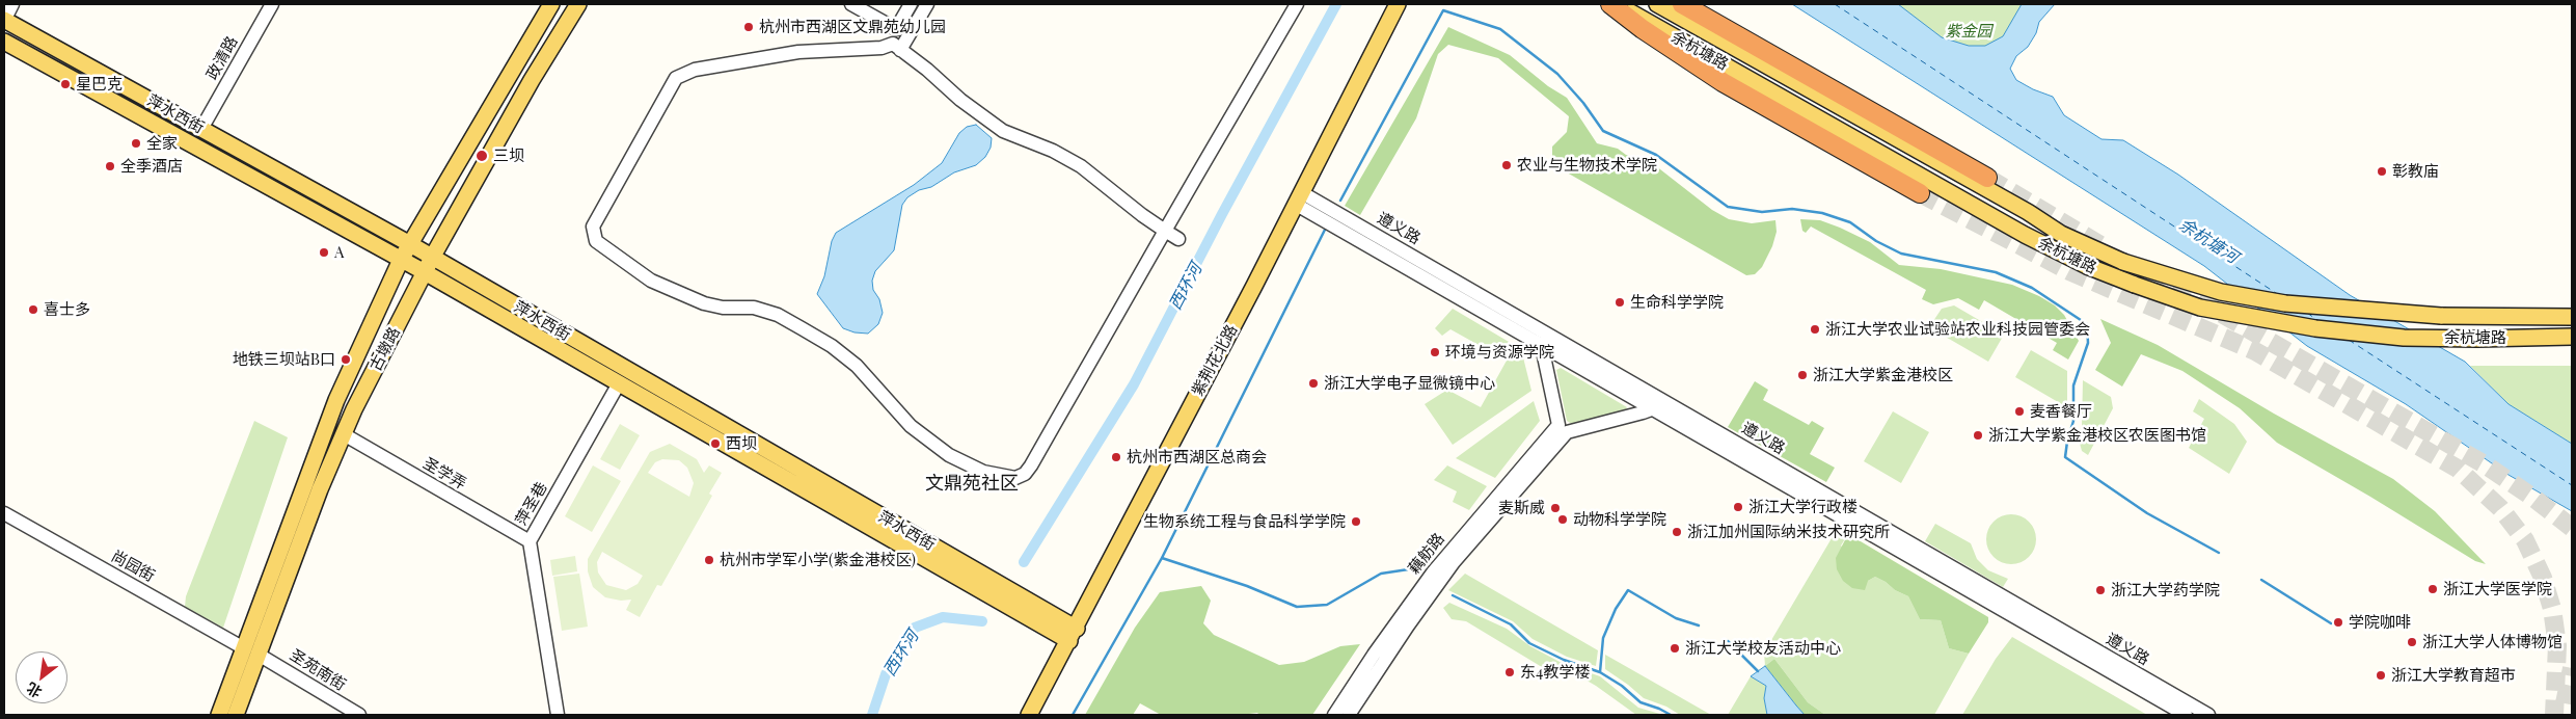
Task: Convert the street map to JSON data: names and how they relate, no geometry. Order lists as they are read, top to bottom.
{
  "streets": {
    "main road": [
      "余杭塘路",
      "萍水西街",
      "古墩路",
      "紫荆花北路"
    ],
    "street": [
      "政清路",
      "遵义路",
      "圣学弄",
      "萍圣巷",
      "藕舫路",
      "尚园街",
      "圣苑南街"
    ]
  },
  "crossings": [
    ["政清路", "萍水西街"],
    ["萍水西街", "古墩路"],
    ["萍水西街", "紫荆花北路"],
    ["萍水西街", "萍圣巷"],
    ["遵义路", "紫荆花北路"],
    ["古墩路", "圣学弄"],
    ["古墩路", "尚园街"],
    ["古墩路", "圣苑南街"],
    ["圣学弄", "萍圣巷"],
    ["尚园街", "圣苑南街"]
  ],
  "districts": ["文鼎苑社区"],
  "water": ["余杭塘河", "西环河"],
  "parks": ["紫金园"],
  "places": [
    "杭州市西湖区文鼎苑幼儿园",
    "星巴克",
    "全家",
    "三坝",
    "农业与生物技术学院",
    "全季酒店",
    "彰教庙",
    "A",
    "生命科学学院",
    "喜士多",
    "浙江大学农业试验站农业科技园管委会",
    "环境与资源学院",
    "地铁三坝站B口",
    "浙江大学紫金港校区",
    "浙江大学电子显微镜中心",
    "麦香餐厅",
    "浙江大学紫金港校区农医图书馆",
    "西坝",
    "杭州市西湖区总商会",
    "浙江大学行政楼",
    "麦斯威",
    "动物科学学院",
    "生物系统工程与食品科学学院",
    "浙江加州国际纳米技术研究所",
    "杭州市学军小学(紫金港校区)",
    "浙江大学医学院",
    "浙江大学药学院",
    "学院咖啡",
    "浙江大学人体博物馆",
    "浙江大学校友活动中心",
    "东4教学楼",
    "浙江大学教育超市"
  ],
  "north": "bottom left"
}
